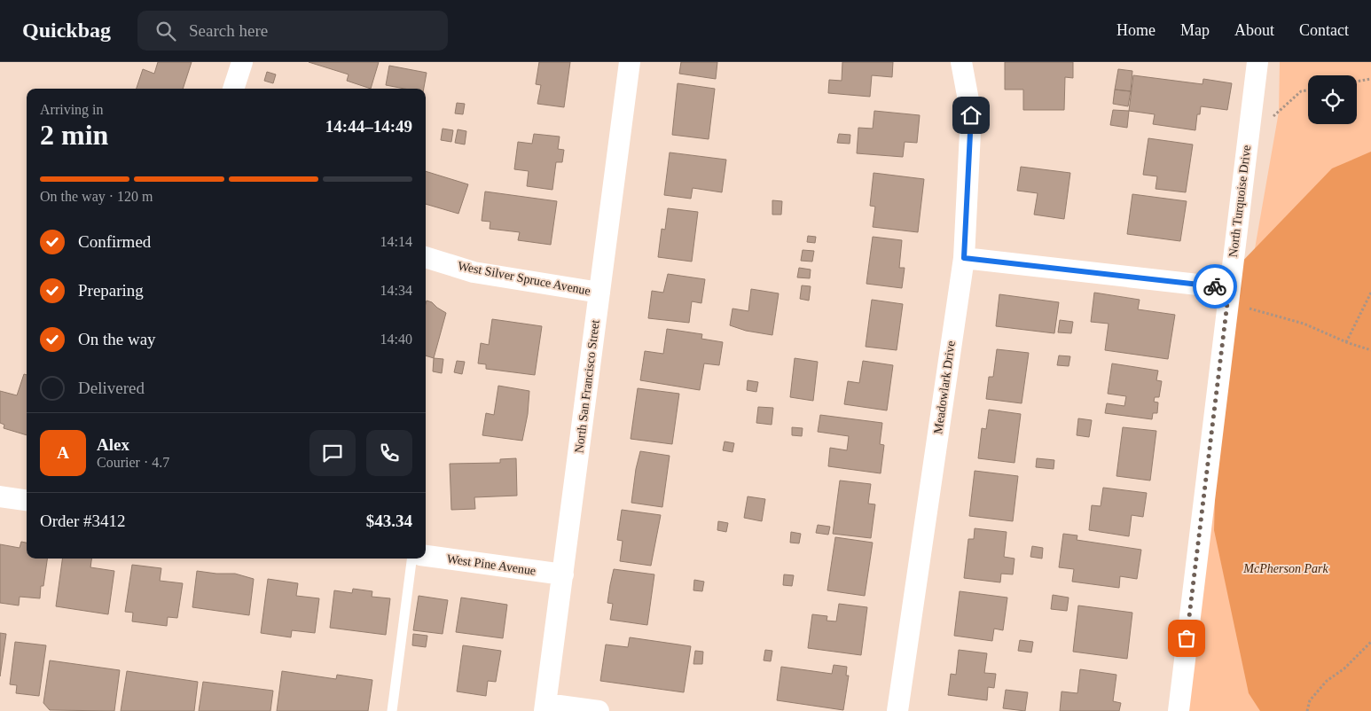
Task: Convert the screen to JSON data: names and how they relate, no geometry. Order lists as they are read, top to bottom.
{
  "streets": {
    "street": [
      "North Turquoise Drive",
      "West Silver Spruce Avenue",
      "North San Francisco Street",
      "Meadowlark Drive",
      "West Pine Avenue"
    ]
  },
  "crossings": [
    ["West Silver Spruce Avenue", "North San Francisco Street"],
    ["North San Francisco Street", "West Pine Avenue"]
  ],
  "parks": ["McPherson Park"],
  "page": {
    "header": "Quickbag",
    "search": "Search here",
    "nav": [
      "Home",
      "Map",
      "About",
      "Contact"
    ],
    "heading": ["2 min", "Arriving in", "14:44–14:49"],
    "panel": [
      "Alex",
      "Courier · 4.7",
      "Order #3412",
      "$43.34"
    ],
    "bar": "On the way · 120 m",
    "list": [
      ["Confirmed", "14:14"],
      ["Preparing", "14:34"],
      ["On the way", "14:40"],
      "Delivered"
    ],
    "round": "A"
  }
}
